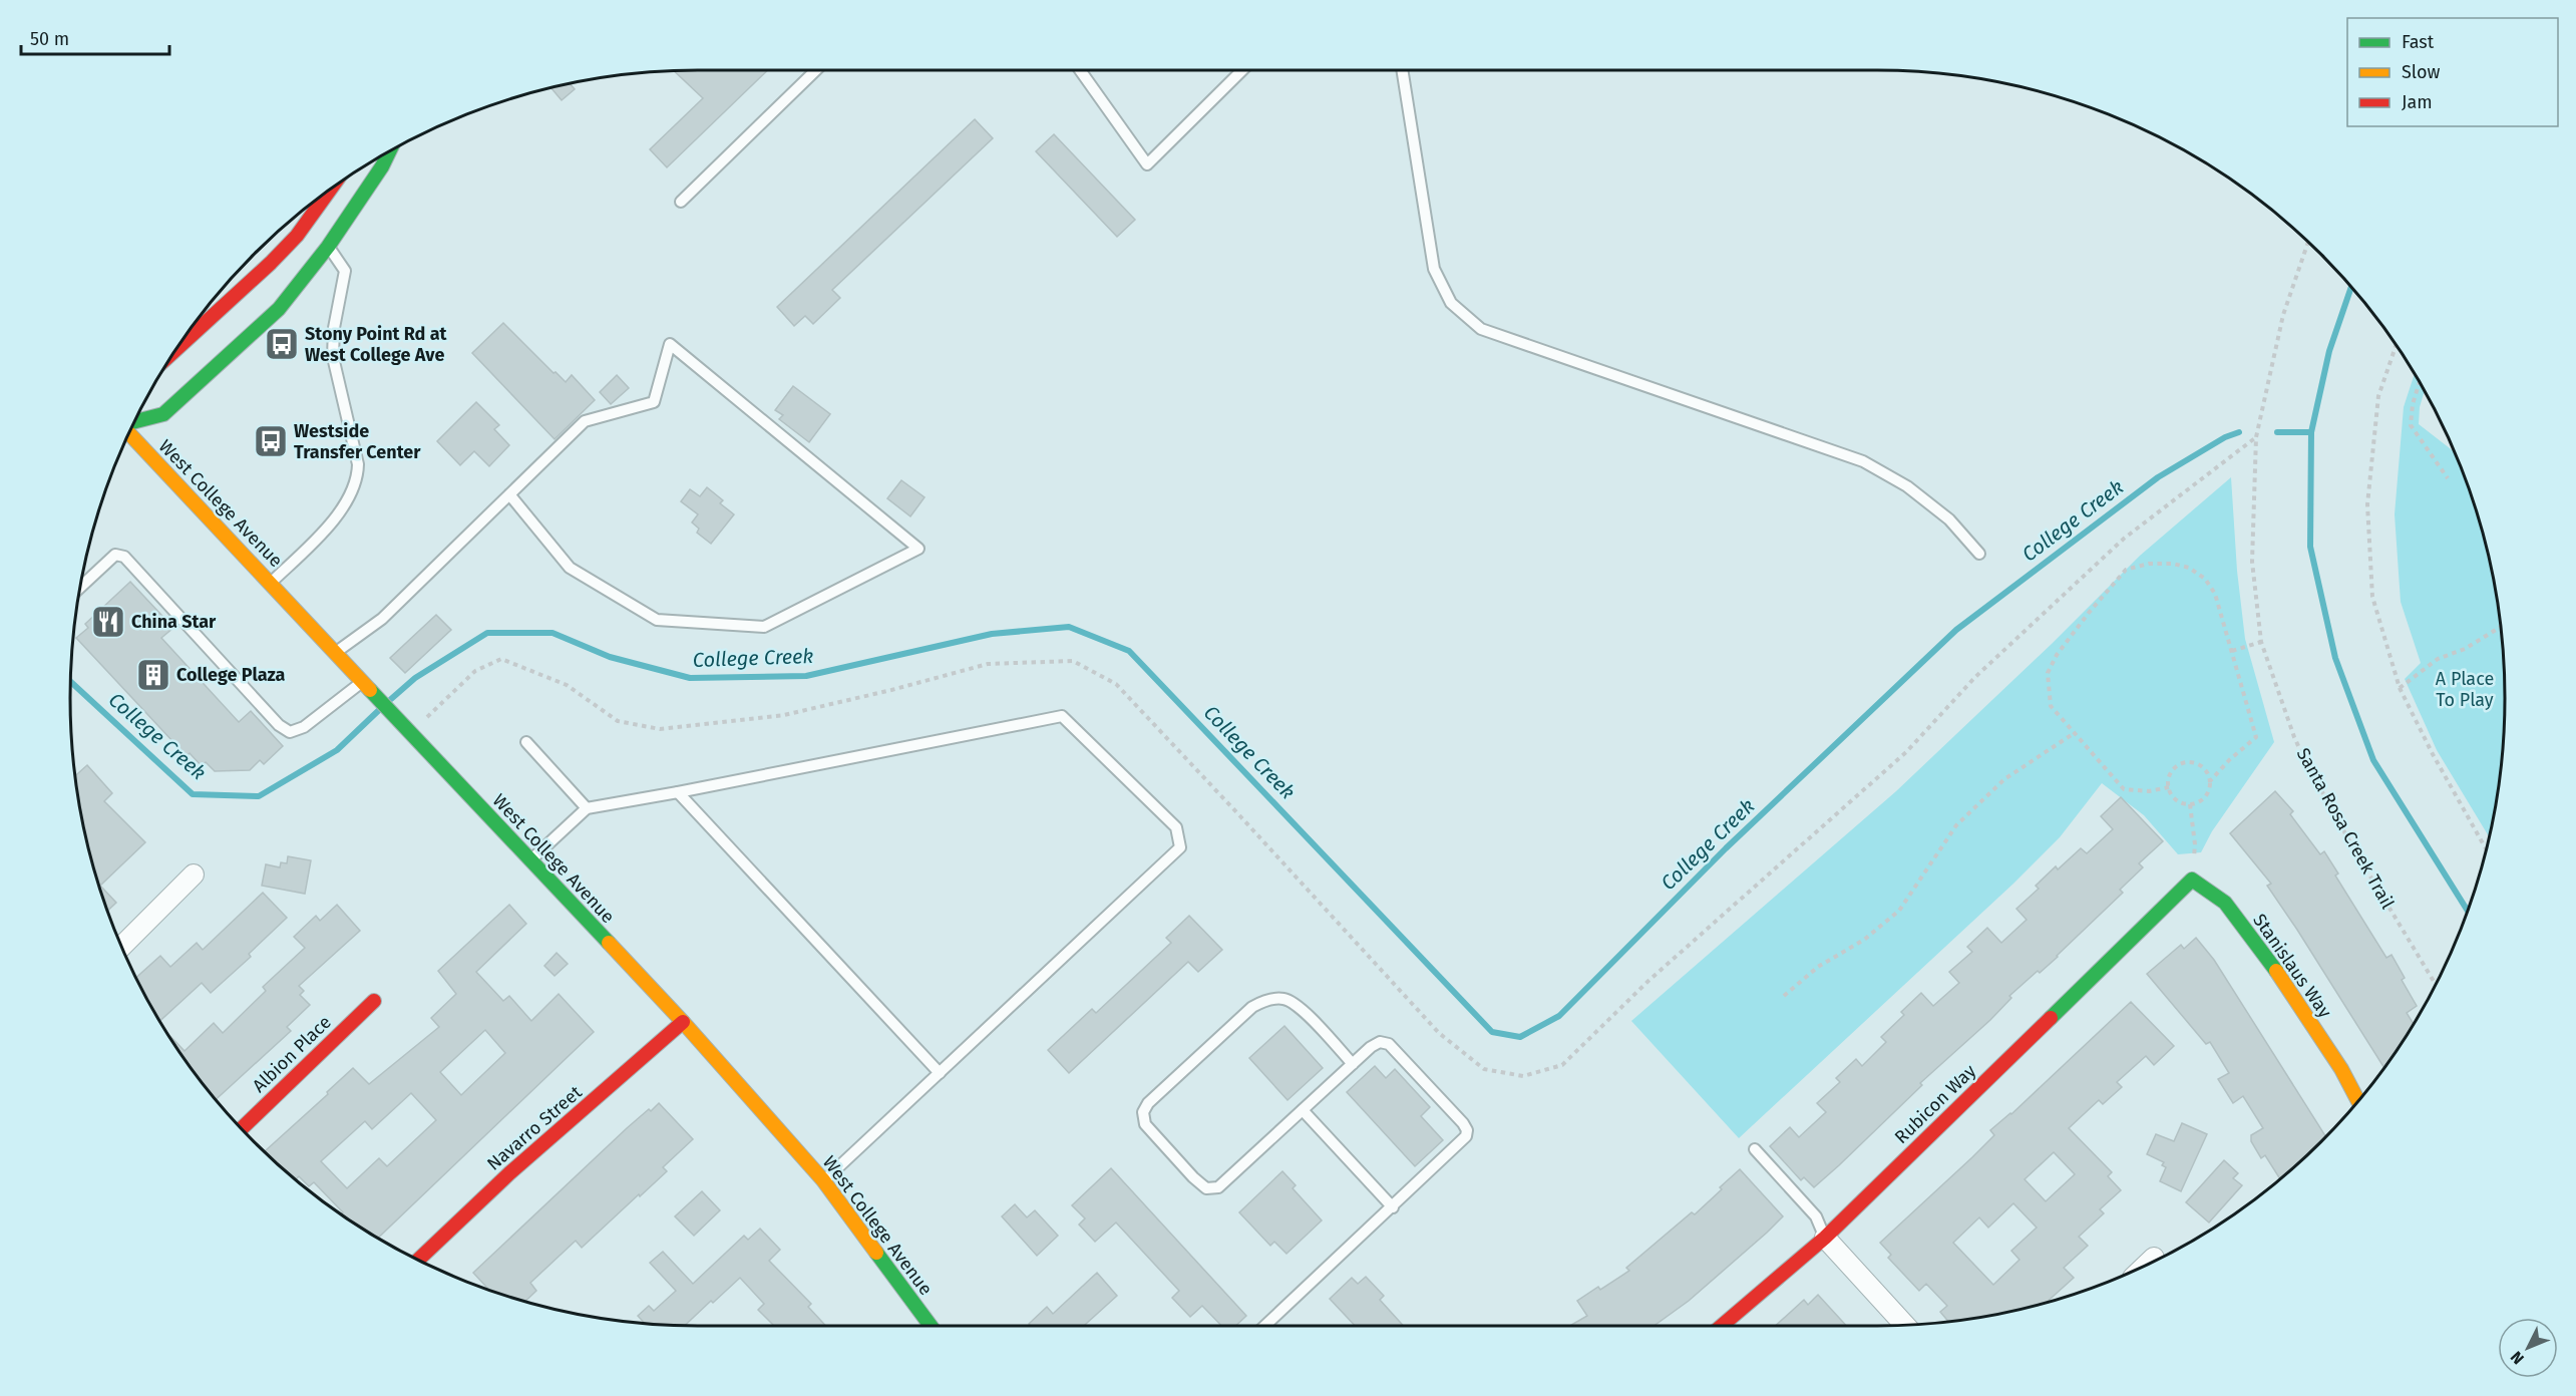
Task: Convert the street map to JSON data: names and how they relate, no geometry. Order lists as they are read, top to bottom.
{
  "streets": {
    "main road": [
      "West College Avenue",
      "Stanislaus Way",
      "Albion Place",
      "Rubicon Way",
      "Navarro Street"
    ],
    "path": ["Santa Rosa Creek Trail"]
  },
  "crossings": [
    ["West College Avenue", "Navarro Street"],
    ["Stanislaus Way", "Rubicon Way"]
  ],
  "water": ["College Creek"],
  "parks": ["A Place To Play"],
  "places": {
    "bus stop": ["Stony Point Rd at West College Ave", "Westside Transfer Center"],
    "restaurant": ["China Star"],
    "building": ["College Plaza"]
  },
  "legend": ["Fast", "Slow", "Jam"],
  "scale_bar": "50 m",
  "north": "bottom left"
}
